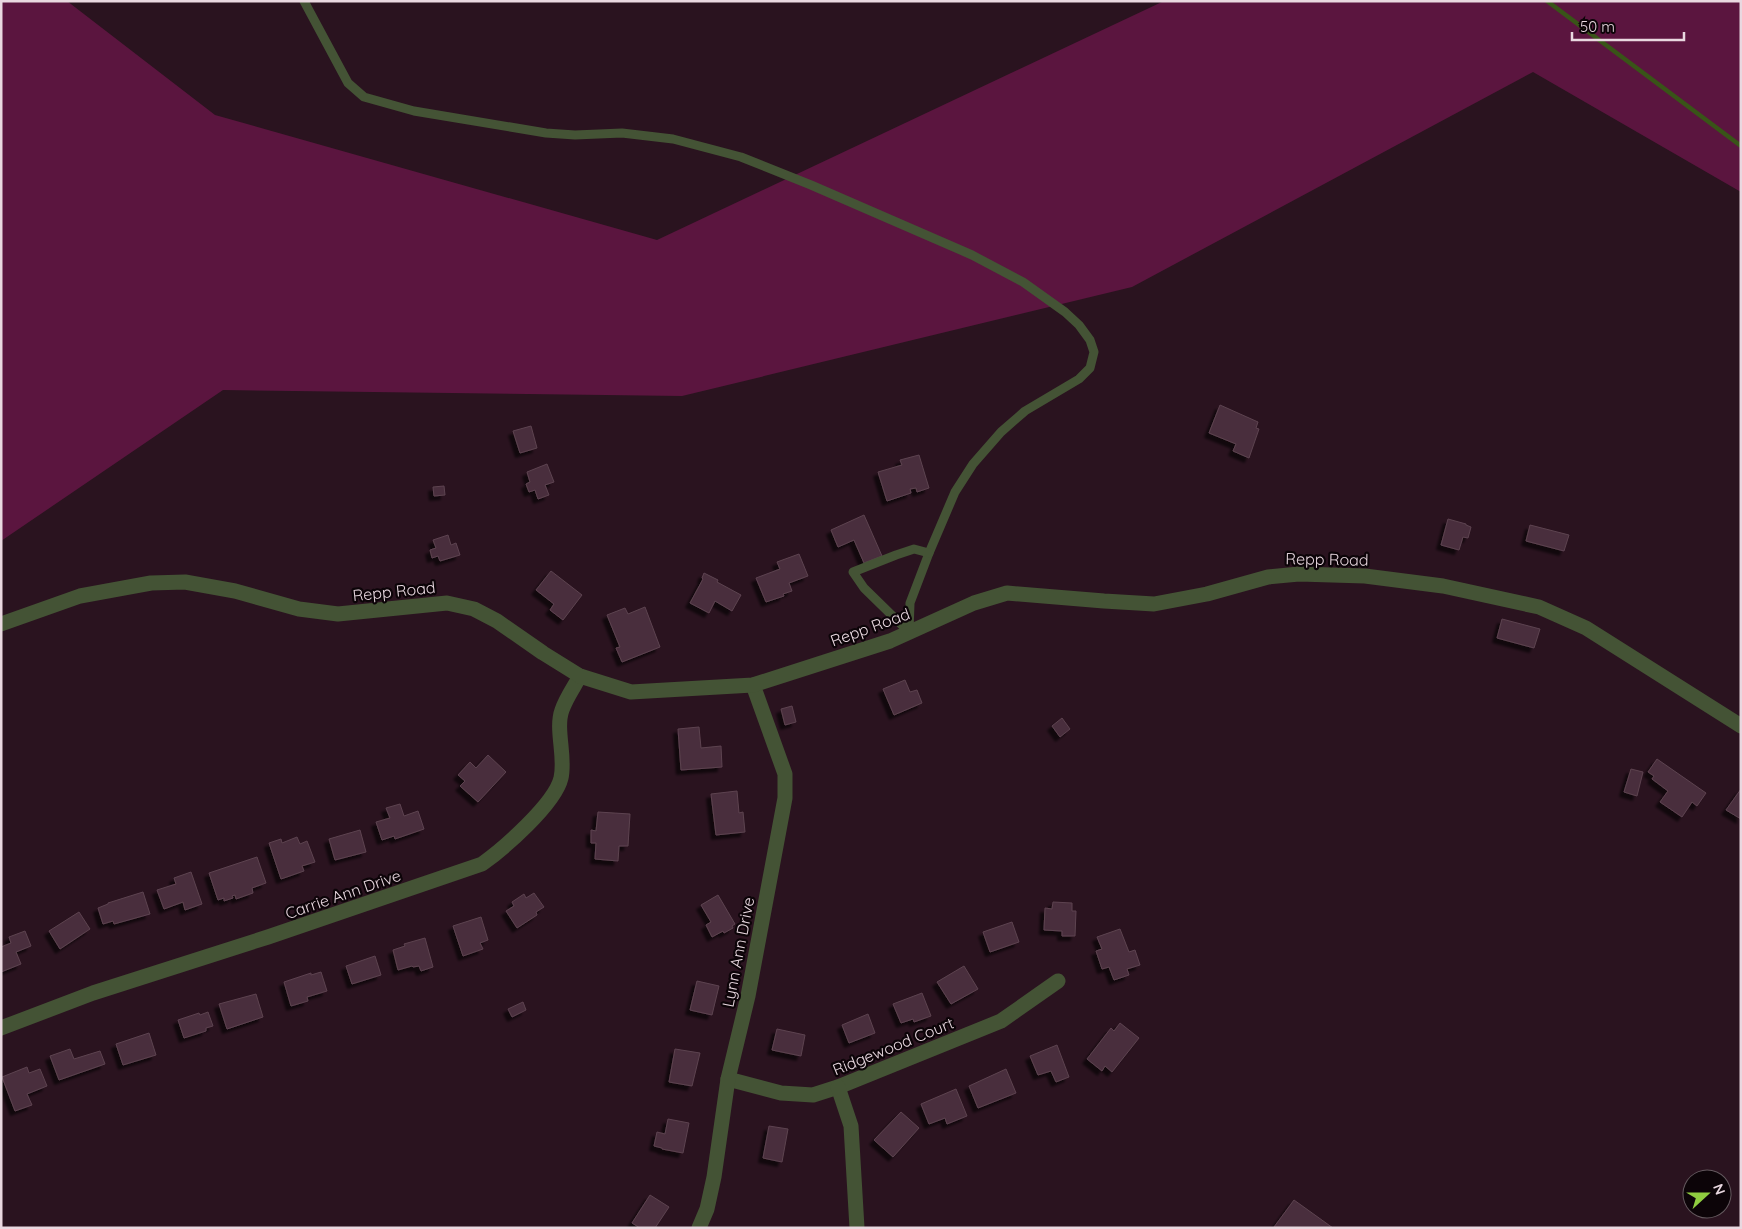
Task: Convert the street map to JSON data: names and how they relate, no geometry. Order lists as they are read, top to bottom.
{
  "streets": {
    "street": [
      "Repp Road",
      "Carrie Ann Drive",
      "Lynn Ann Drive",
      "Ridgewood Court"
    ]
  },
  "crossings": [
    ["Repp Road", "Carrie Ann Drive"],
    ["Repp Road", "Lynn Ann Drive"],
    ["Lynn Ann Drive", "Ridgewood Court"]
  ],
  "scale_bar": "50 m",
  "north": "right"
}
